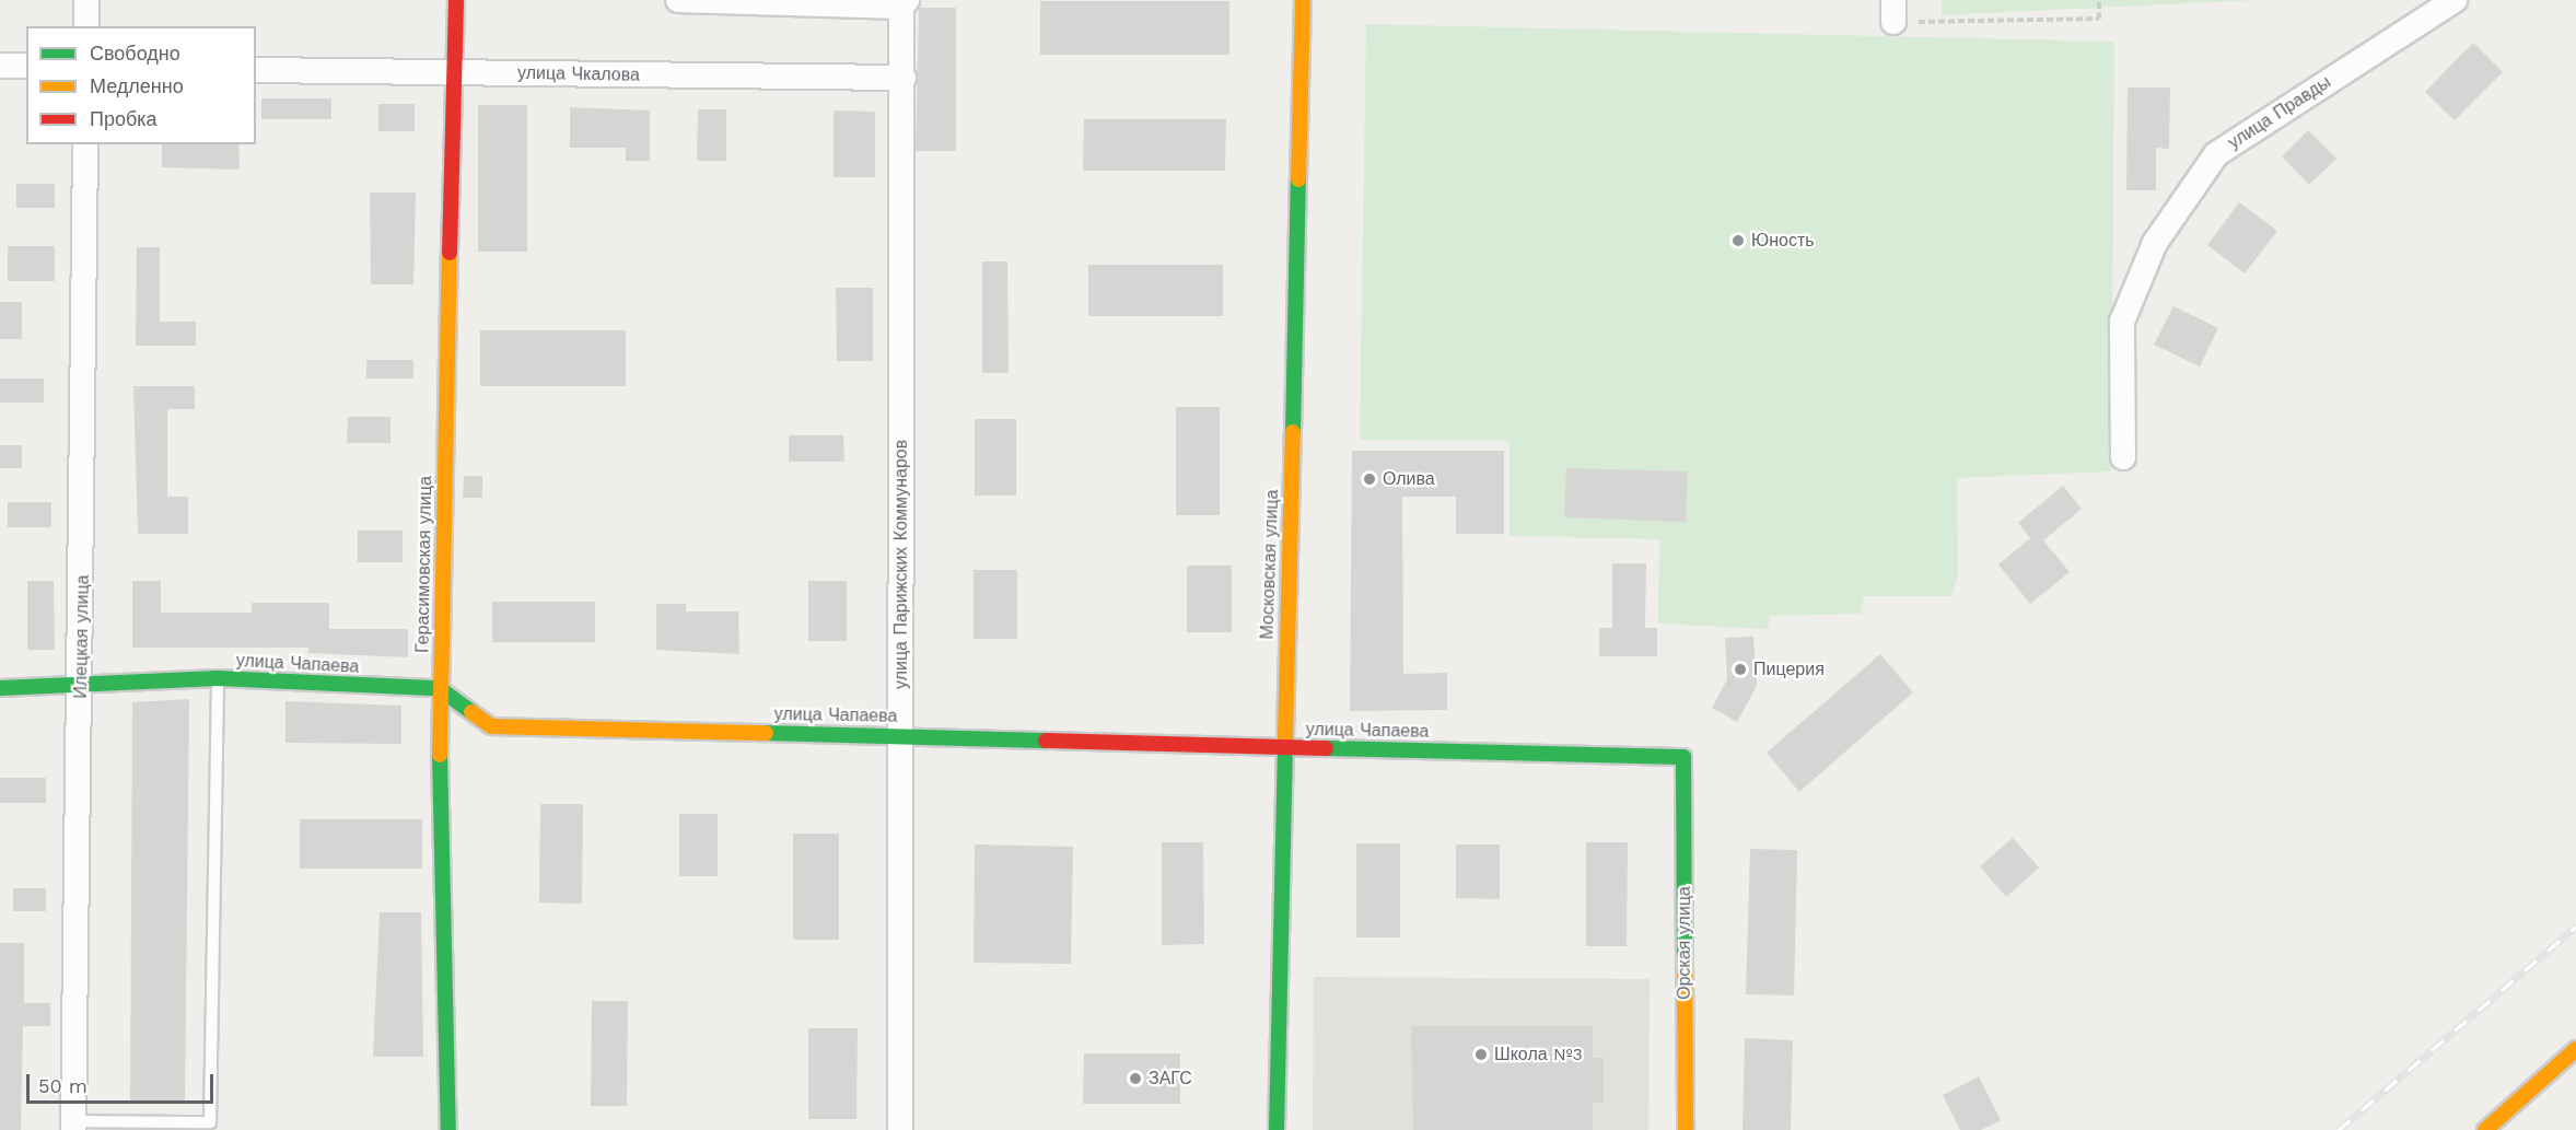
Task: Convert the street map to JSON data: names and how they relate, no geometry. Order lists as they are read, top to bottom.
{
  "streets": {
    "street": [
      "улица Чкалова",
      "улица Правды",
      "Герасимовская улица",
      "улица Парижских Коммунаров",
      "Московская улица",
      "Илецкая улица",
      "улица Чапаева",
      "Орская улица"
    ]
  },
  "crossings": [
    ["улица Чкалова", "Герасимовская улица"],
    ["улица Чкалова", "улица Парижских Коммунаров"],
    ["Герасимовская улица", "улица Чапаева"],
    ["улица Парижских Коммунаров", "улица Чапаева"],
    ["Московская улица", "улица Чапаева"],
    ["Илецкая улица", "улица Чапаева"],
    ["улица Чапаева", "Орская улица"]
  ],
  "places": [
    "Юность",
    "Олива",
    "Пицерия",
    "Школа №3",
    "ЗАГС"
  ],
  "legend": ["Свободно", "Медленно", "Пробка"],
  "scale_bar": "50 m"
}
